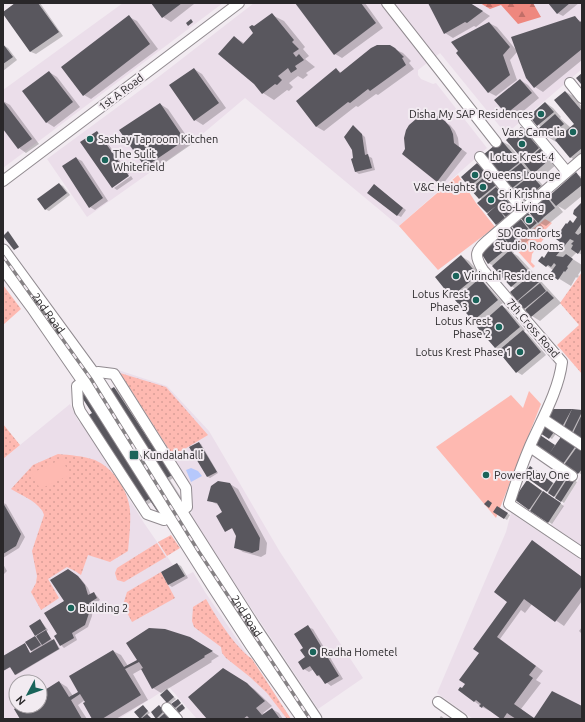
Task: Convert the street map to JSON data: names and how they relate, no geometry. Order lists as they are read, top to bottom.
{
  "streets": {
    "main road": ["2nd Road"],
    "street": ["1st A Road", "7th Cross Road"]
  },
  "places": {
    "other": [
      "Disha My SAP Residences",
      "Vars Camelia",
      "Sashay Taproom Kitchen",
      "Lotus Krest 4",
      "The Sulit Whitefield",
      "Queens Lounge",
      "V&C Heights",
      "Sri Krishna Co-Living",
      "SD Comforts Studio Rooms",
      "Virinchi Residence",
      "Lotus Krest Phase 3",
      "Lotus Krest Phase 2",
      "Lotus Krest Phase 1",
      "PowerPlay One",
      "Building 2",
      "Radha Hometel"
    ],
    "transit": ["Kundalahalli"]
  },
  "north": "bottom left"
}
